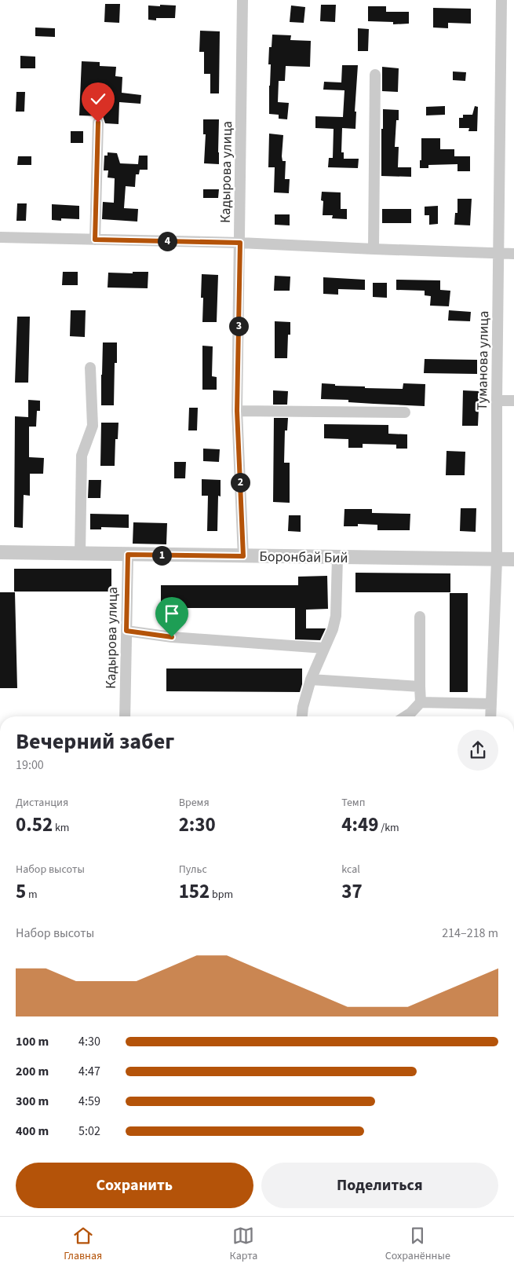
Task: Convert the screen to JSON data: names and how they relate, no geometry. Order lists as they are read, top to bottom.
{
  "streets": {
    "street": ["Кадырова улица", "Туманова улица", "Боронбай Бий"]
  },
  "crossings": [
    ["Кадырова улица", "Боронбай Бий"],
    ["Туманова улица", "Боронбай Бий"]
  ],
  "page": {
    "pins": [
      "4",
      "3",
      "2",
      "1"
    ],
    "heading": ["Вечерний забег", "19:00"],
    "stats": [
      ["Дистанция", "0.52 km"],
      ["Время", "2:30"],
      ["Темп", "4:49 /km"],
      ["Набор высоты", "5 m"],
      ["Пульс", "152 bpm"],
      ["kcal", "37"]
    ],
    "chart": ["Набор высоты", "214–218 m"],
    "list": [
      {
        "name": "100 m",
        "note": "4:30"
      },
      {
        "name": "200 m",
        "note": "4:47"
      },
      {
        "name": "300 m",
        "note": "4:59"
      },
      {
        "name": "400 m",
        "note": "5:02"
      }
    ],
    "buttons": ["Сохранить", "Поделиться"],
    "tabs": ["Главная", "Карта", "Сохранённые"]
  }
}
